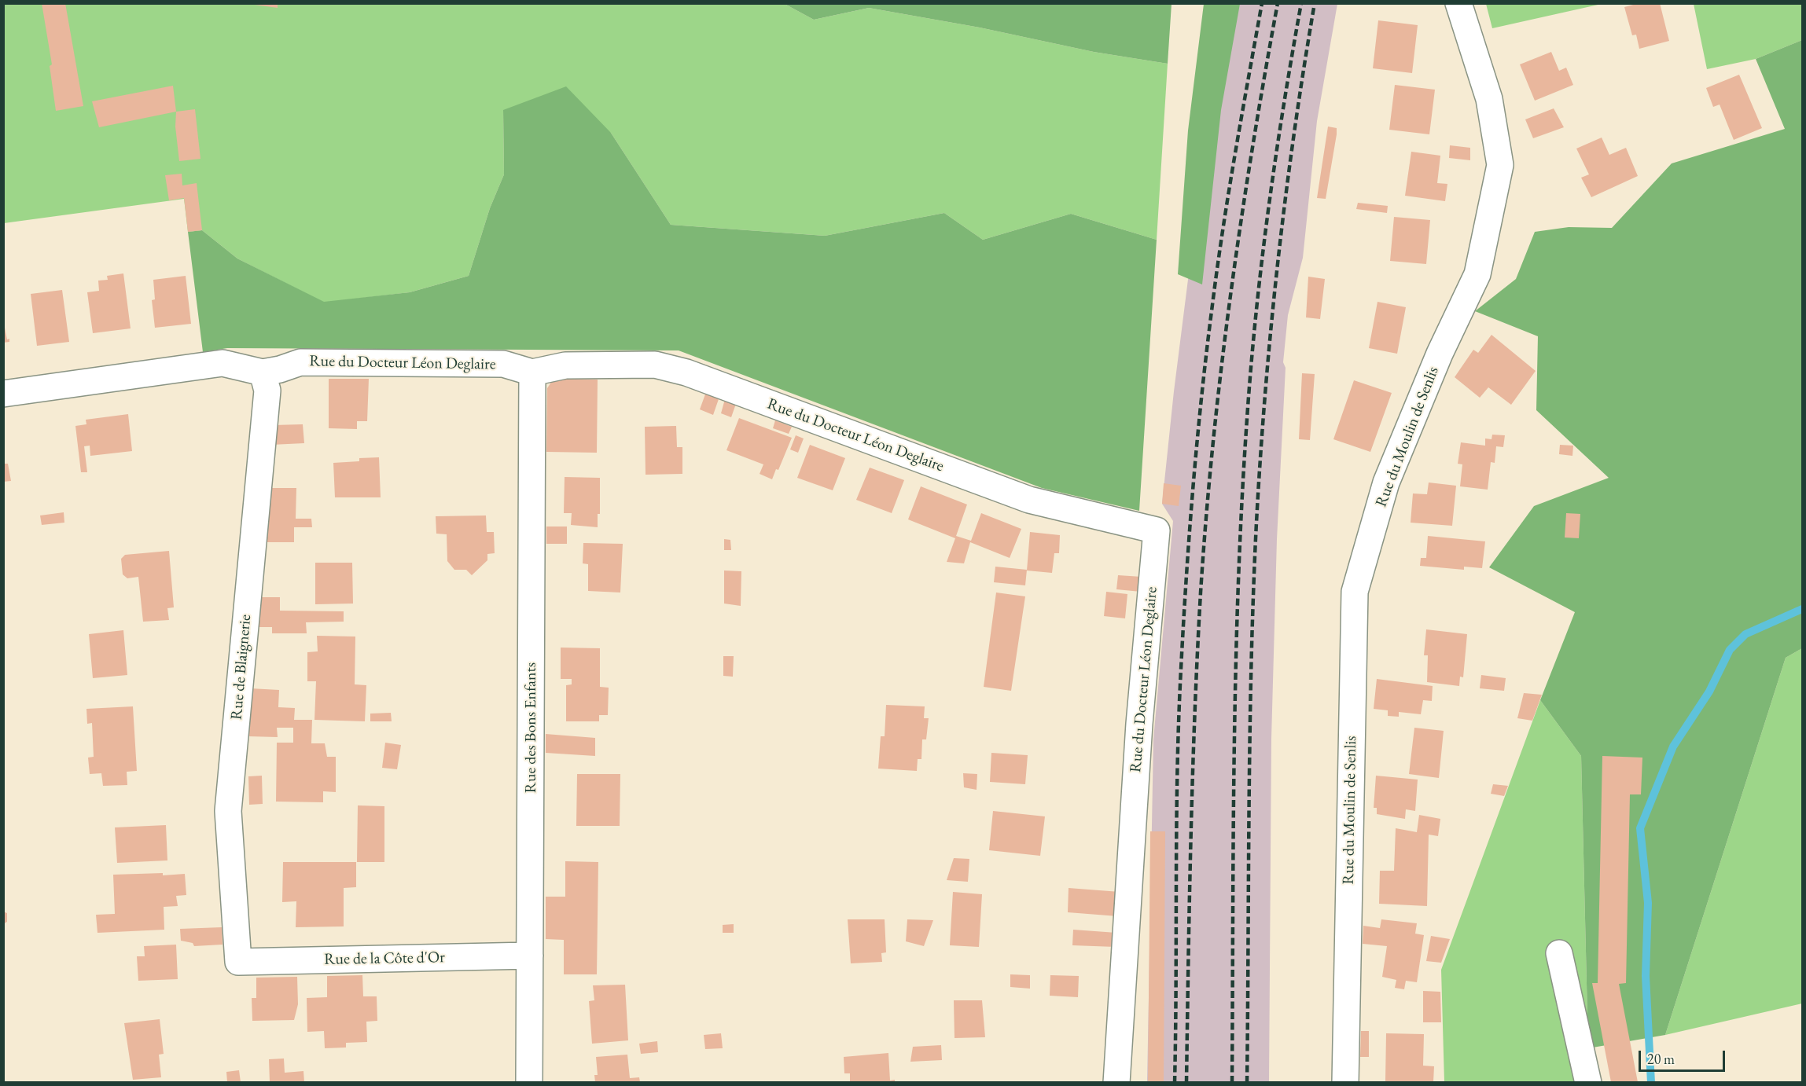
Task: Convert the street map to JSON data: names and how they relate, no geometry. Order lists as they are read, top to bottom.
{
  "streets": {
    "street": [
      "Rue du Docteur Léon Deglaire",
      "Rue du Moulin de Senlis",
      "Rue de Blaignerie",
      "Rue des Bons Enfants",
      "Rue de la Côte d'Or"
    ]
  },
  "crossings": [
    ["Rue du Docteur Léon Deglaire", "Rue de Blaignerie"],
    ["Rue du Docteur Léon Deglaire", "Rue des Bons Enfants"],
    ["Rue de Blaignerie", "Rue de la Côte d'Or"],
    ["Rue des Bons Enfants", "Rue de la Côte d'Or"]
  ],
  "scale_bar": "20 m"
}
